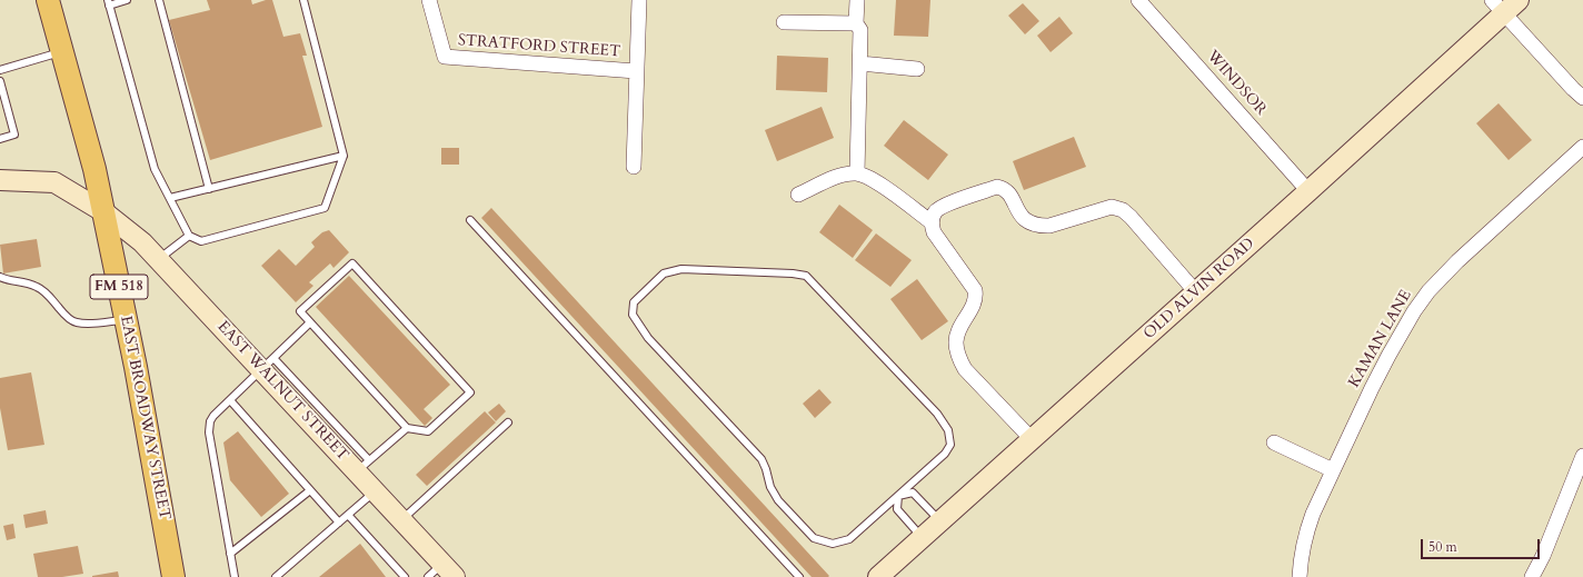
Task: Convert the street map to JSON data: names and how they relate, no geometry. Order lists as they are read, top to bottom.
{
  "streets": {
    "main road": ["FM 518", "EAST BROADWAY STREET"],
    "street": [
      "STRATFORD STREET",
      "WINDSOR",
      "OLD ALVIN ROAD",
      "KAMAN LANE",
      "EAST WALNUT STREET"
    ]
  },
  "crossings": [
    ["WINDSOR", "OLD ALVIN ROAD"],
    ["EAST WALNUT STREET", "EAST BROADWAY STREET"]
  ],
  "scale_bar": "50 m"
}
